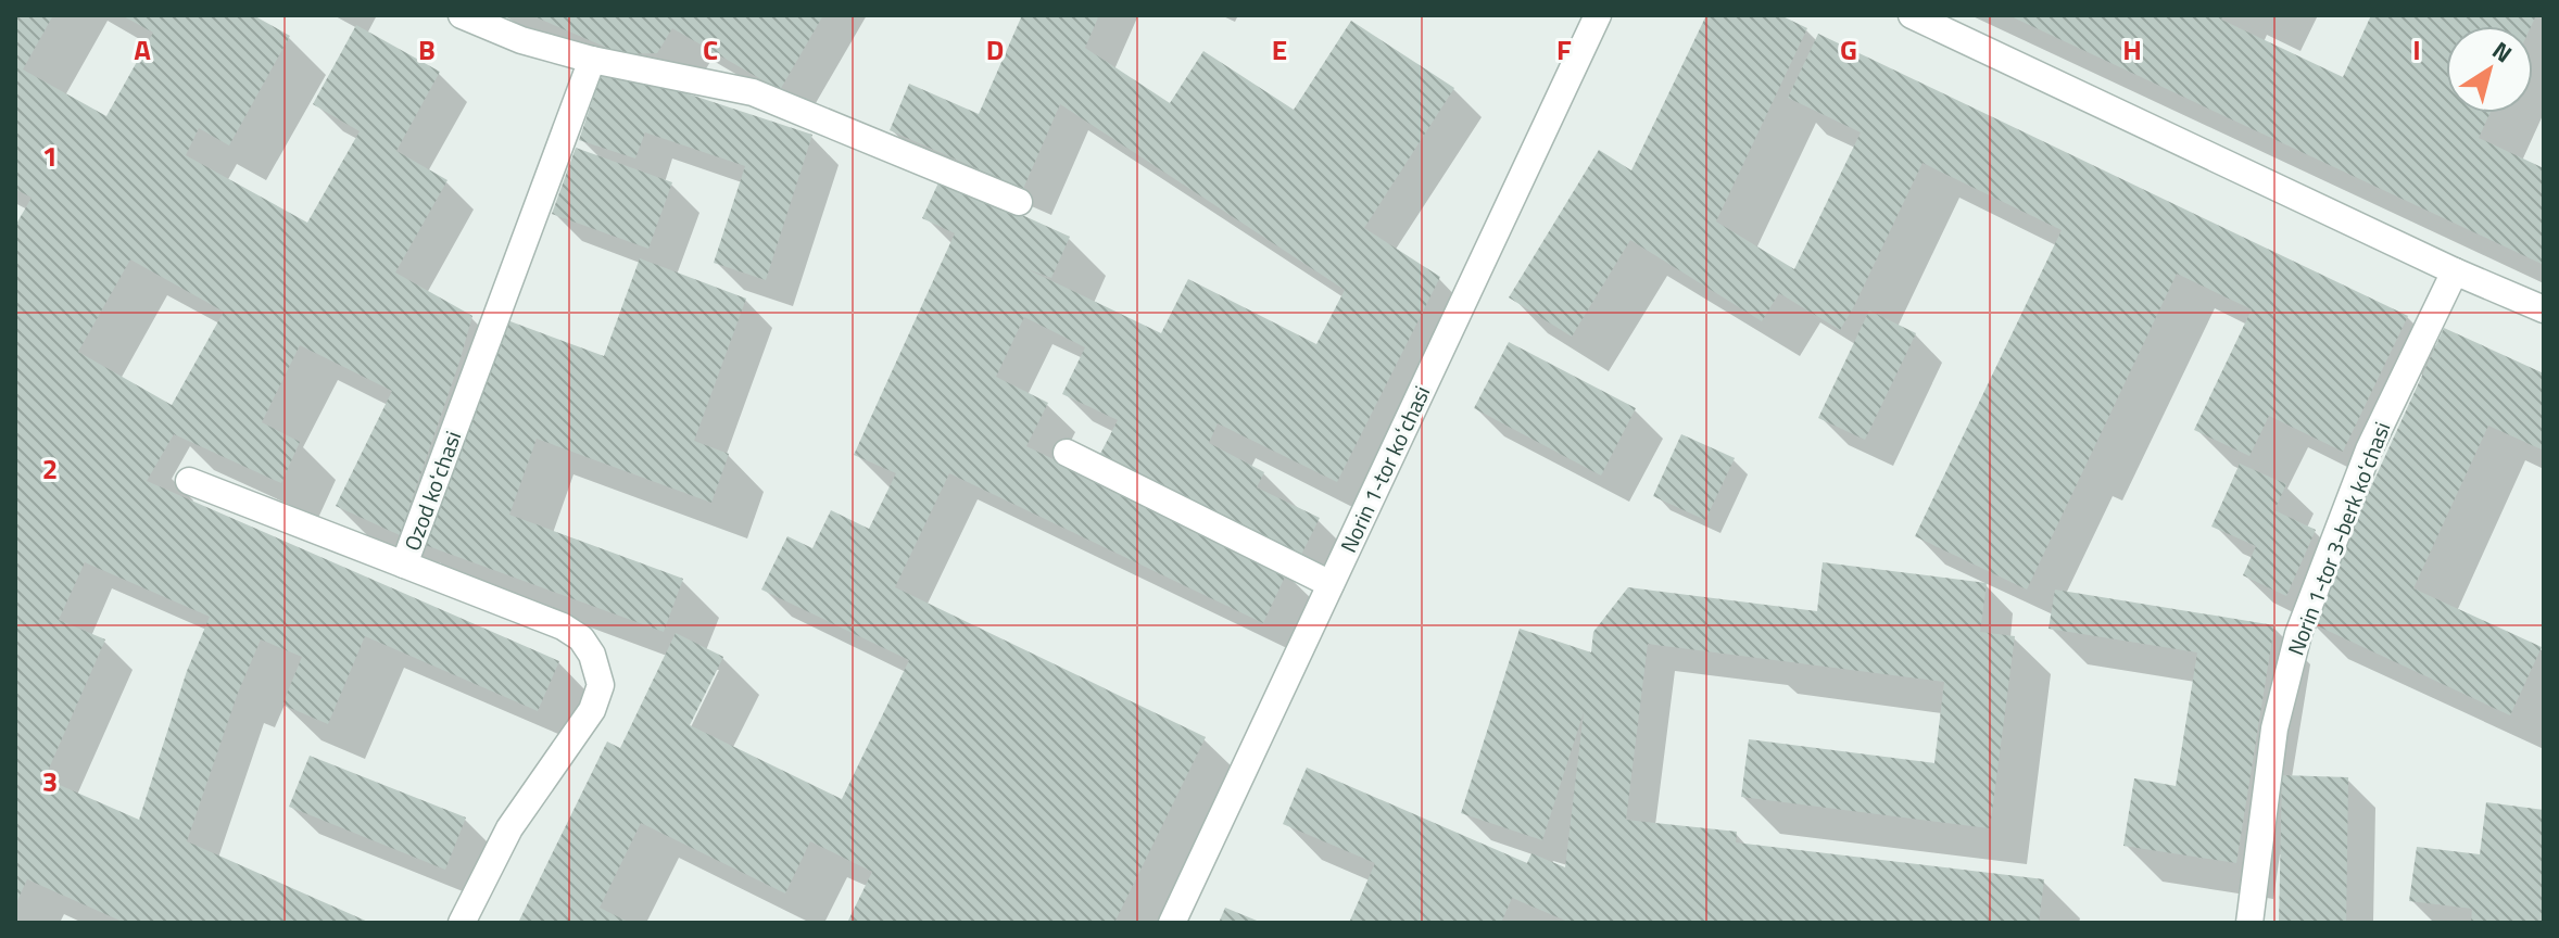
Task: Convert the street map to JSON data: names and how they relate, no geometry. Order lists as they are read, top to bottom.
{
  "streets": {
    "street": ["Norin 1-tor koʻchasi", "Ozod koʻchasi", "Norin 1-tor 3-berk koʻchasi"]
  },
  "north": "top right",
  "grid": {
    "columns": [
      "A",
      "B",
      "C",
      "D",
      "E",
      "F",
      "G",
      "H",
      "I"
    ],
    "rows": ["1", "2", "3"]
  }
}
